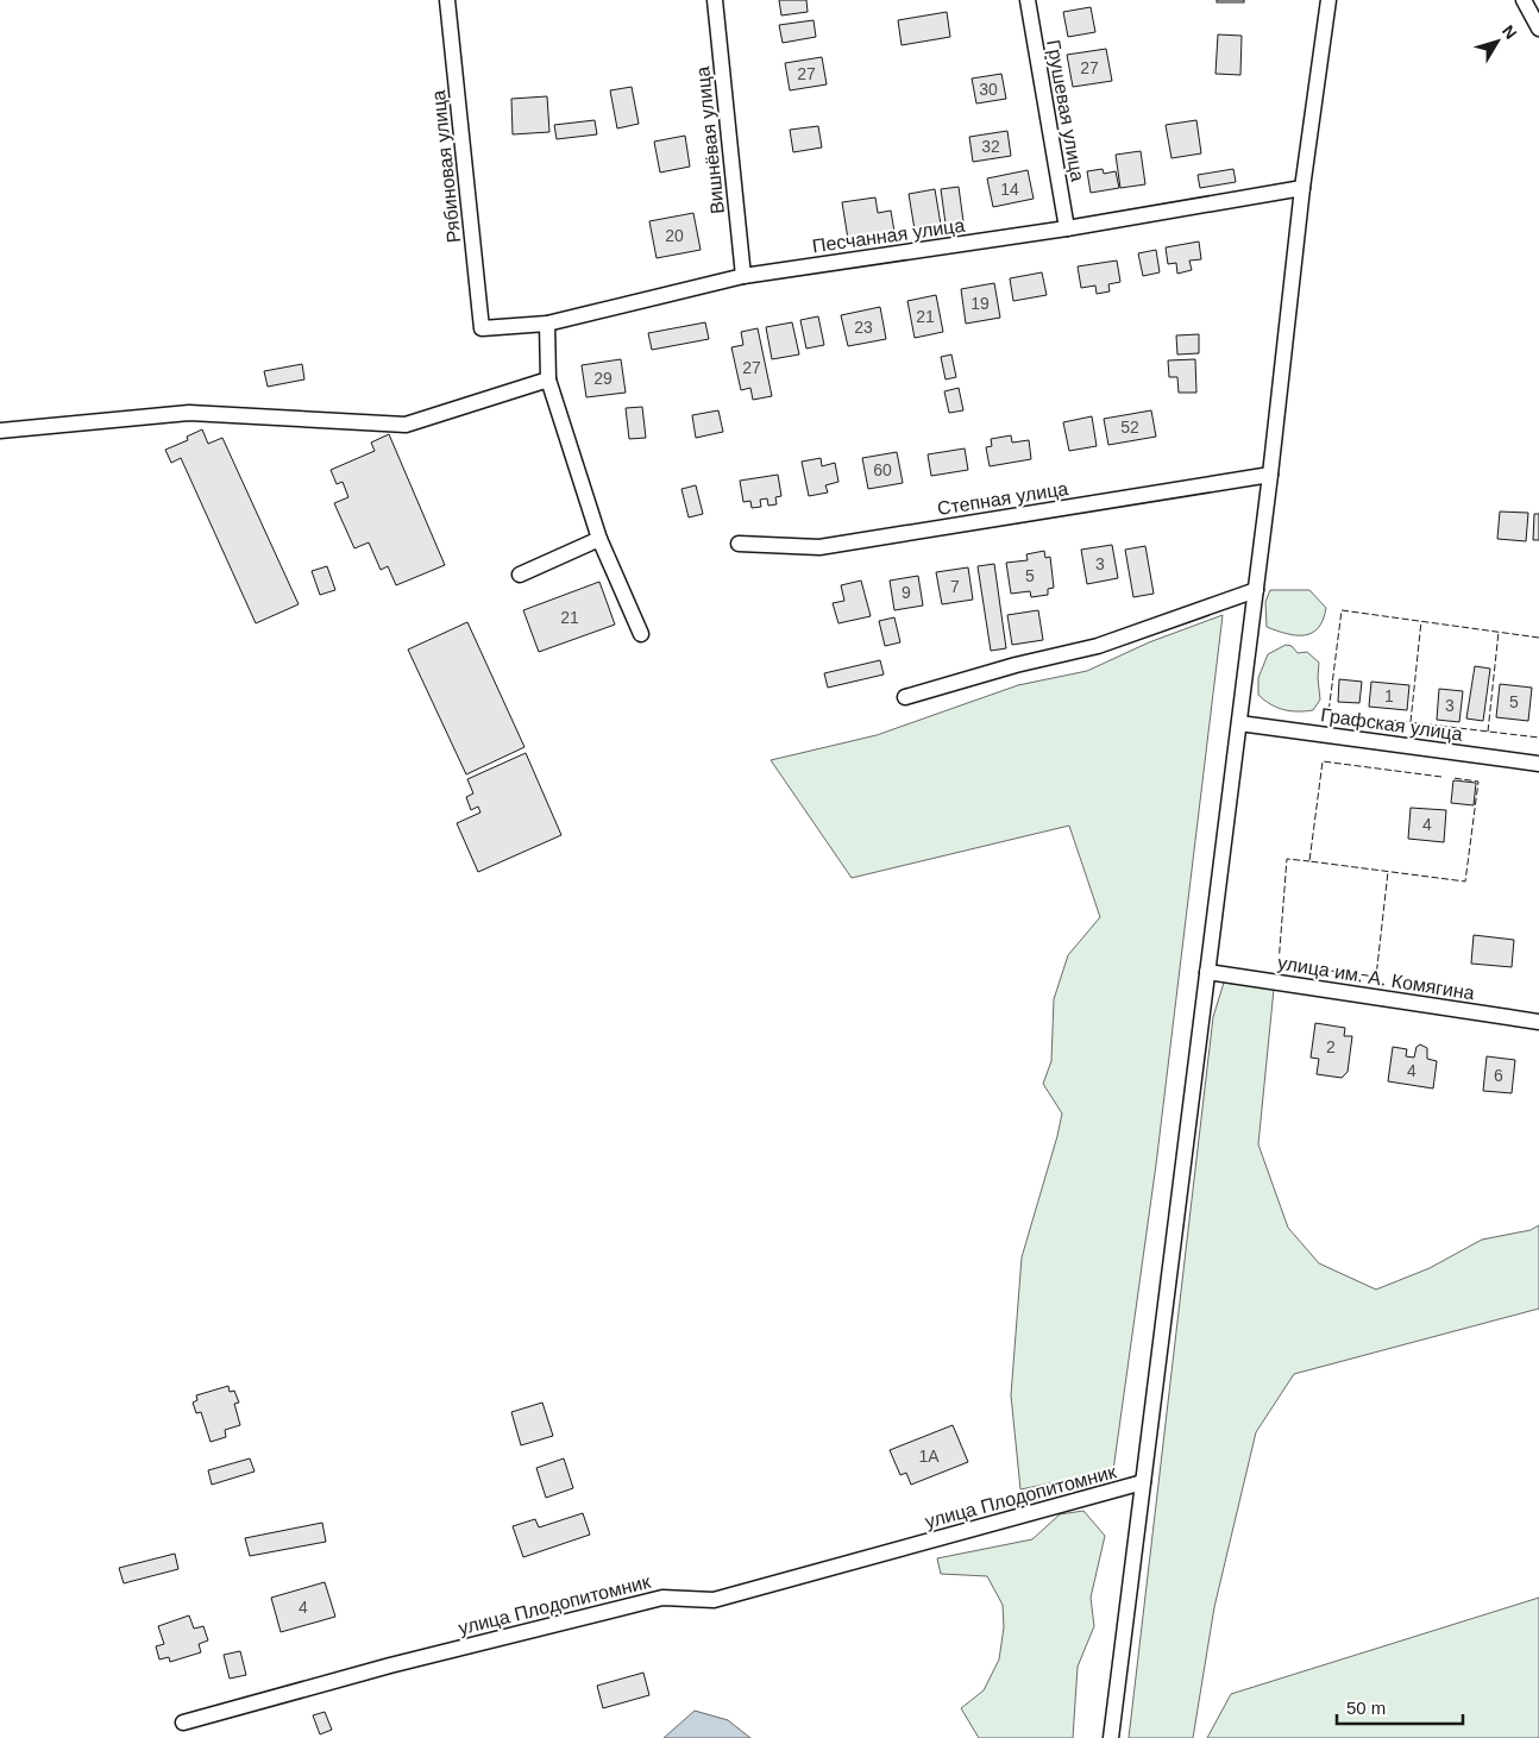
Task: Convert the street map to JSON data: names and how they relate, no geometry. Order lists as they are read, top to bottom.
{
  "streets": {
    "street": [
      "Грушевая улица",
      "Вишнёвая улица",
      "Рябиновая улица",
      "Песчанная улица",
      "Степная улица",
      "Графская улица",
      "улица им. А. Комягина",
      "улица Плодопитомник"
    ]
  },
  "crossings": [
    ["Грушевая улица", "Песчанная улица"],
    ["Вишнёвая улица", "Песчанная улица"],
    ["Рябиновая улица", "Песчанная улица"]
  ],
  "house_numbers": [
    "27",
    "27",
    "30",
    "32",
    "14",
    "20",
    "19",
    "21",
    "23",
    "27",
    "29",
    "52",
    "60",
    "3",
    "5",
    "7",
    "9",
    "21",
    "1",
    "5",
    "3",
    "4",
    "2",
    "4",
    "6",
    "1А",
    "4"
  ],
  "scale_bar": "50 m",
  "north": "top right"
}
